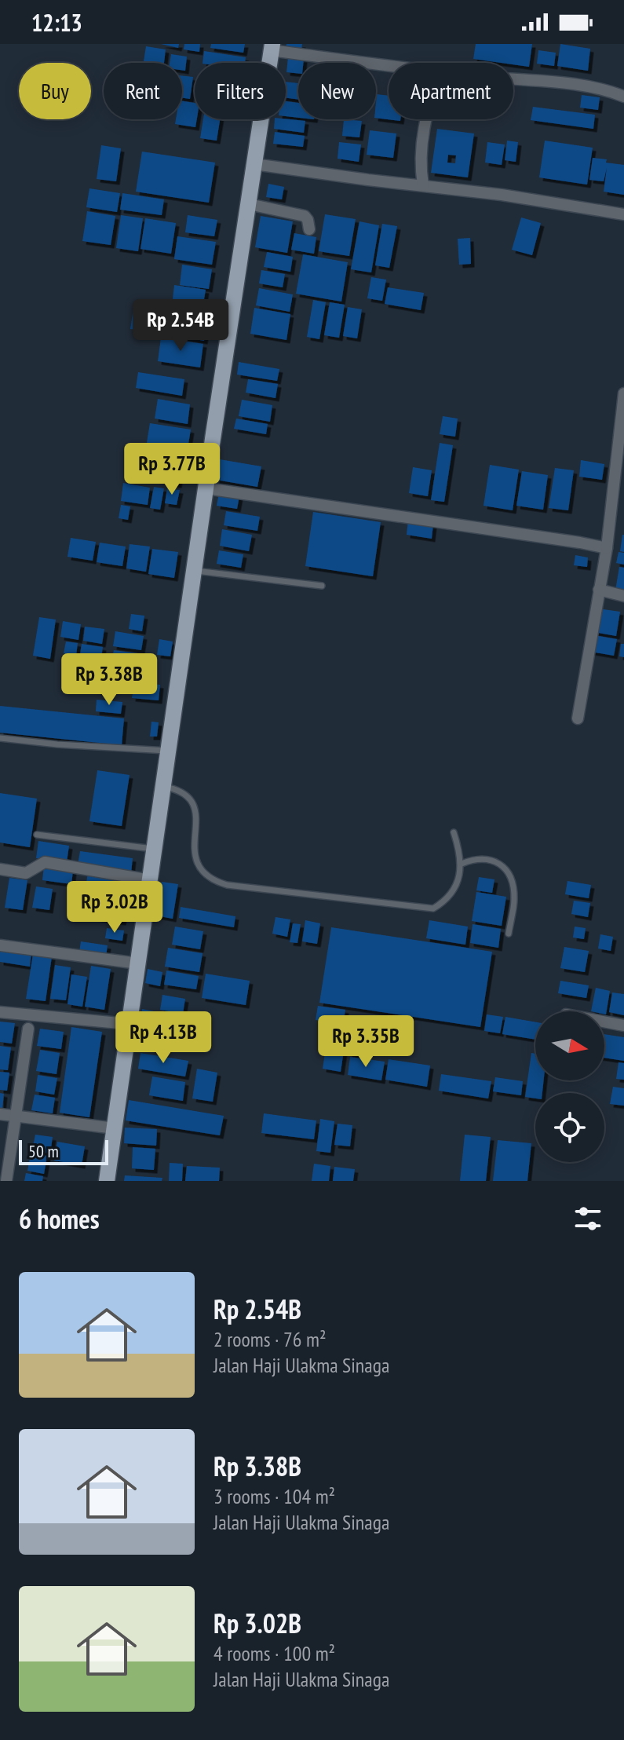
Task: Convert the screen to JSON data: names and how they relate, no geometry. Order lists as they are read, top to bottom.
{
  "scale_bar": "50 m",
  "north": "right",
  "page": {
    "status": "12:13",
    "chip": [
      "Buy",
      "Rent",
      "Filters",
      "New",
      "Apartment"
    ],
    "price": [
      "Rp 2.54B",
      "Rp 3.77B",
      "Rp 3.38B",
      "Rp 3.02B",
      "Rp 4.13B",
      "Rp 3.35B"
    ],
    "scale": "50 m",
    "heading": "6 homes",
    "list": [
      {
        "name": "Rp 2.54B",
        "note": "2 rooms · 76 m² · Jalan Haji Ulakma Sinaga"
      },
      {
        "name": "Rp 3.38B",
        "note": "3 rooms · 104 m² · Jalan Haji Ulakma Sinaga"
      },
      {
        "name": "Rp 3.02B",
        "note": "4 rooms · 100 m² · Jalan Haji Ulakma Sinaga"
      }
    ]
  }
}
